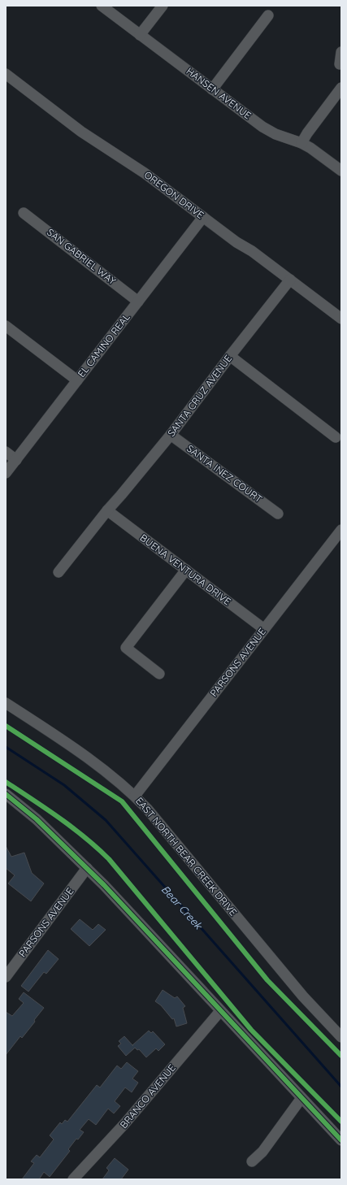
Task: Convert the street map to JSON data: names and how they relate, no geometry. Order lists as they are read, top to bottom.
{
  "streets": {
    "street": [
      "HANSEN AVENUE",
      "OREGON DRIVE",
      "SAN GABRIEL WAY",
      "EL CAMINO REAL",
      "SANTA CRUZ AVENUE",
      "SANTA INEZ COURT",
      "BUENA VENTURA DRIVE",
      "PARSONS AVENUE",
      "EAST NORTH BEAR CREEK DRIVE",
      "BRANCO AVENUE"
    ]
  },
  "crossings": [
    ["OREGON DRIVE", "EL CAMINO REAL"],
    ["OREGON DRIVE", "SANTA CRUZ AVENUE"],
    ["SAN GABRIEL WAY", "EL CAMINO REAL"],
    ["SANTA CRUZ AVENUE", "SANTA INEZ COURT"],
    ["SANTA CRUZ AVENUE", "BUENA VENTURA DRIVE"],
    ["BUENA VENTURA DRIVE", "PARSONS AVENUE"],
    ["PARSONS AVENUE", "EAST NORTH BEAR CREEK DRIVE"]
  ],
  "water": ["Bear Creek"]
}
